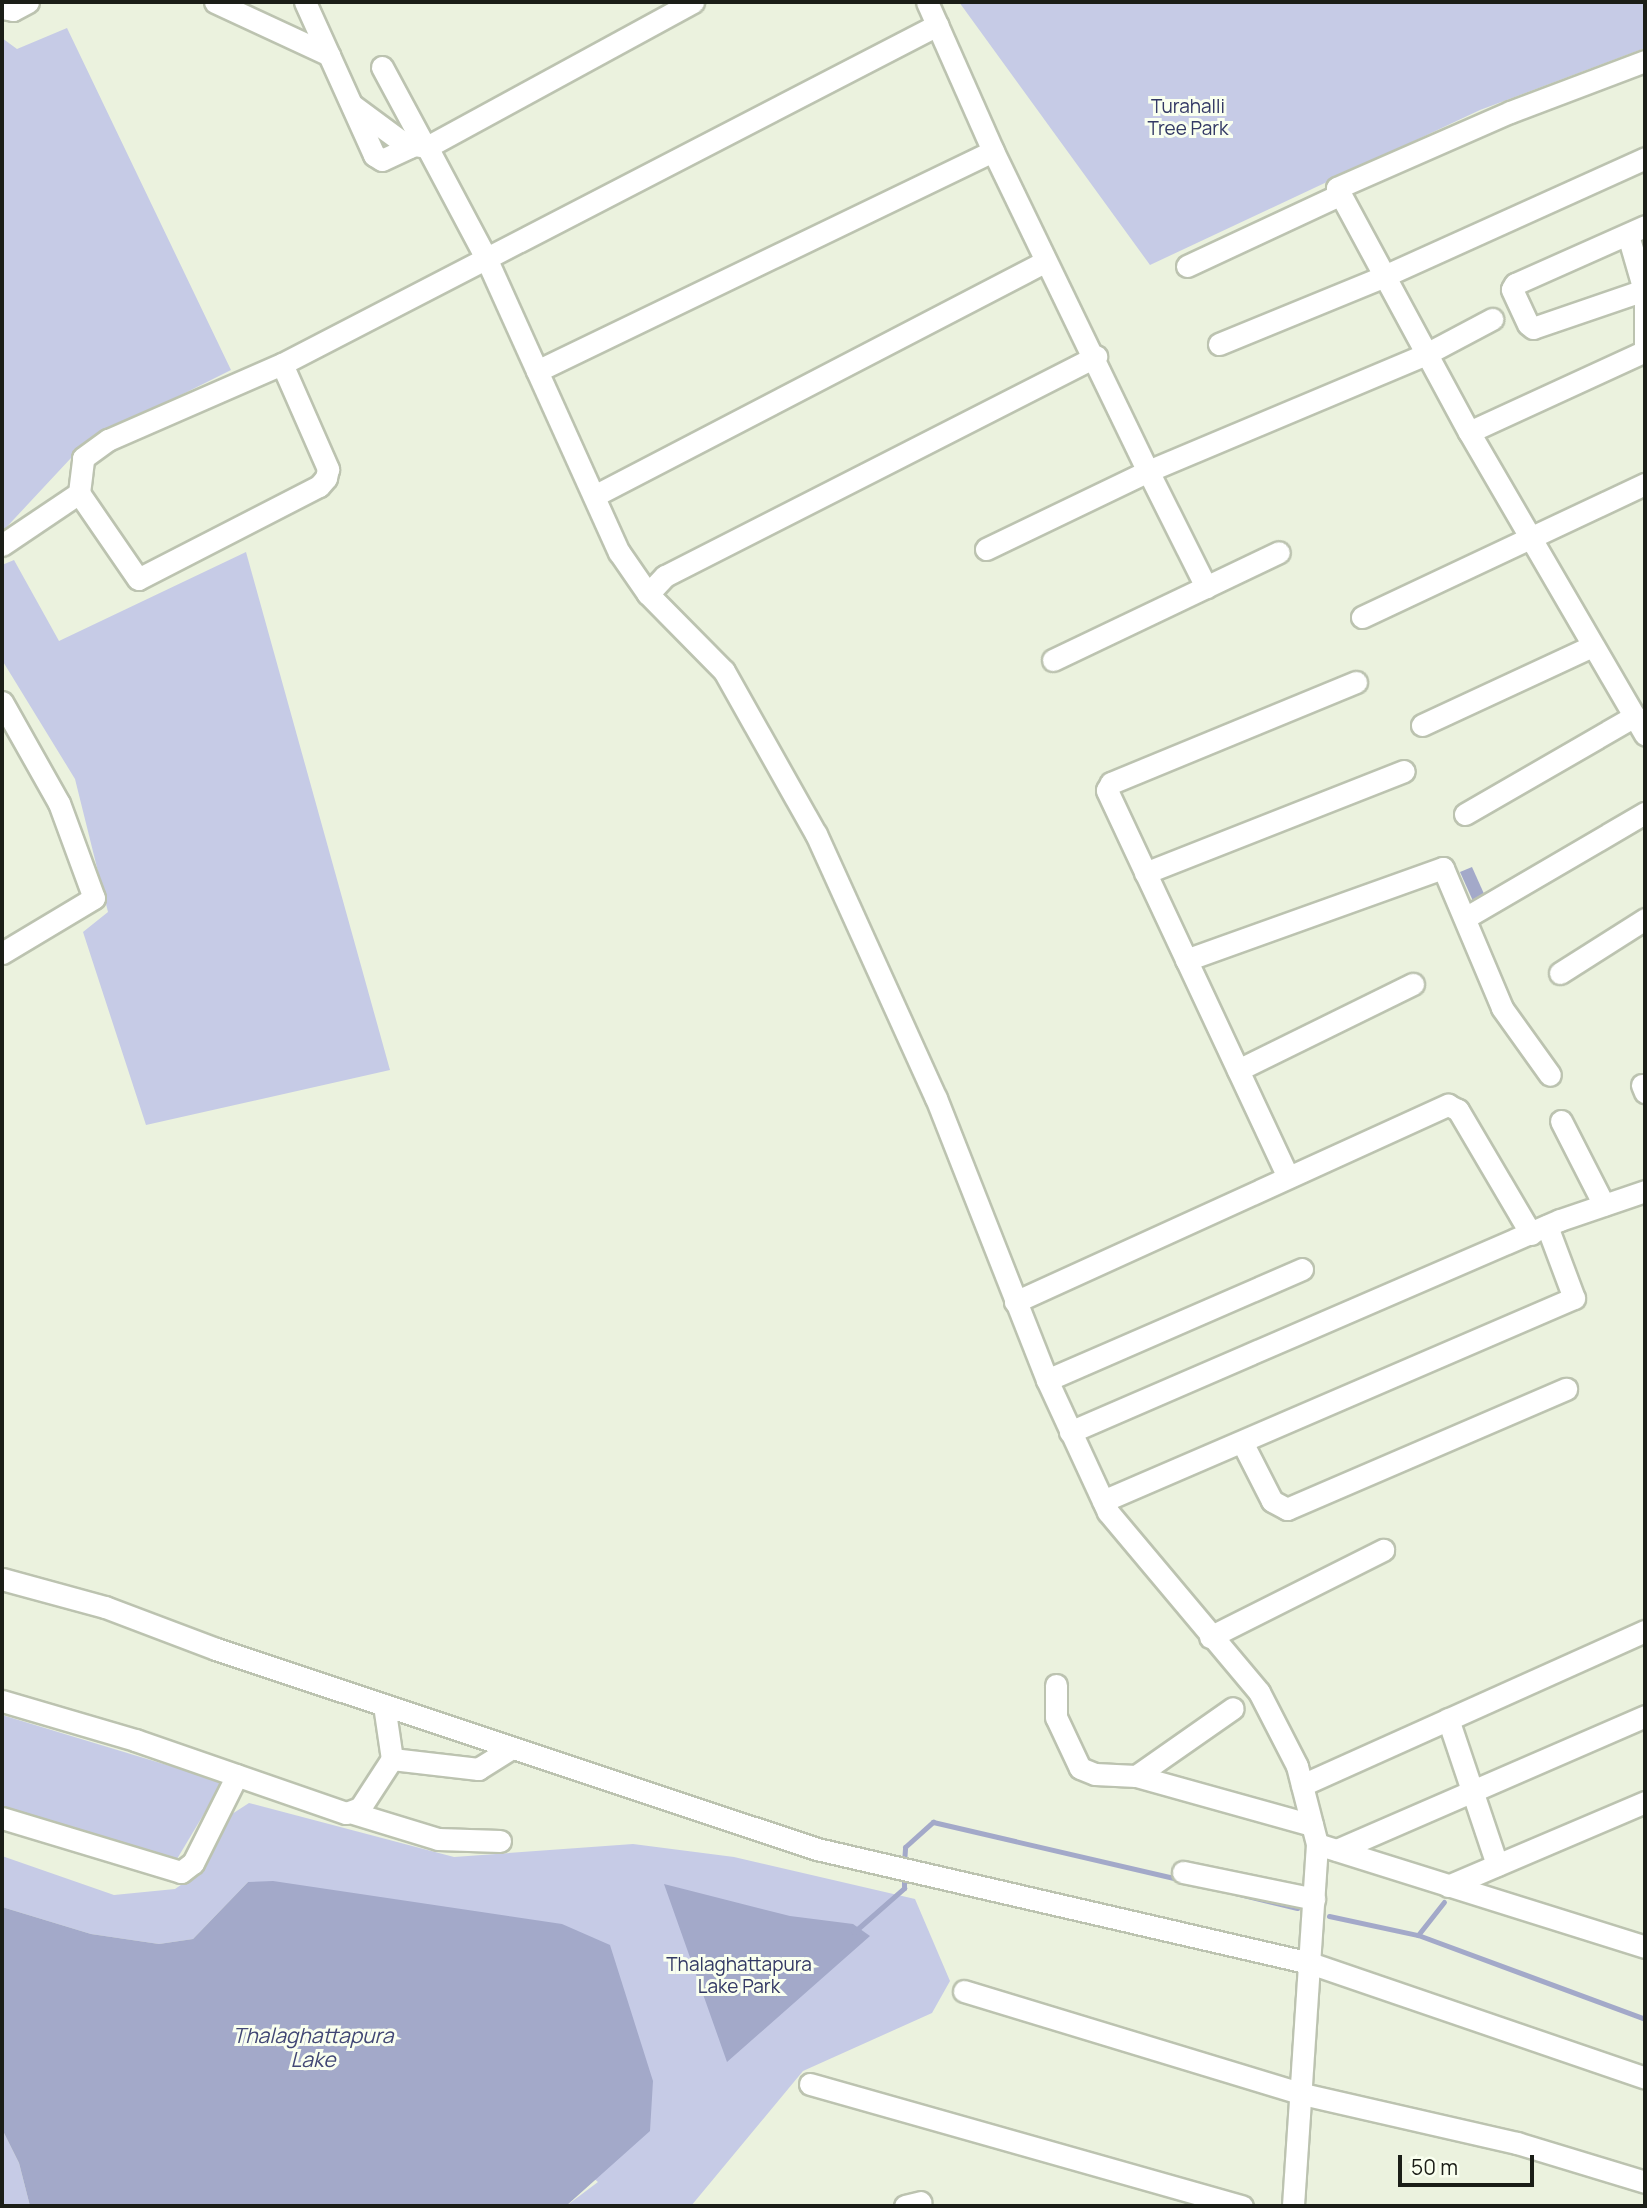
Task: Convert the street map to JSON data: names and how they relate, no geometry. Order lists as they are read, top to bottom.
{
  "water": ["Thalaghattapura Lake"],
  "parks": ["Turahalli Tree Park", "Thalaghattapura Lake Park"],
  "scale_bar": "50 m"
}
